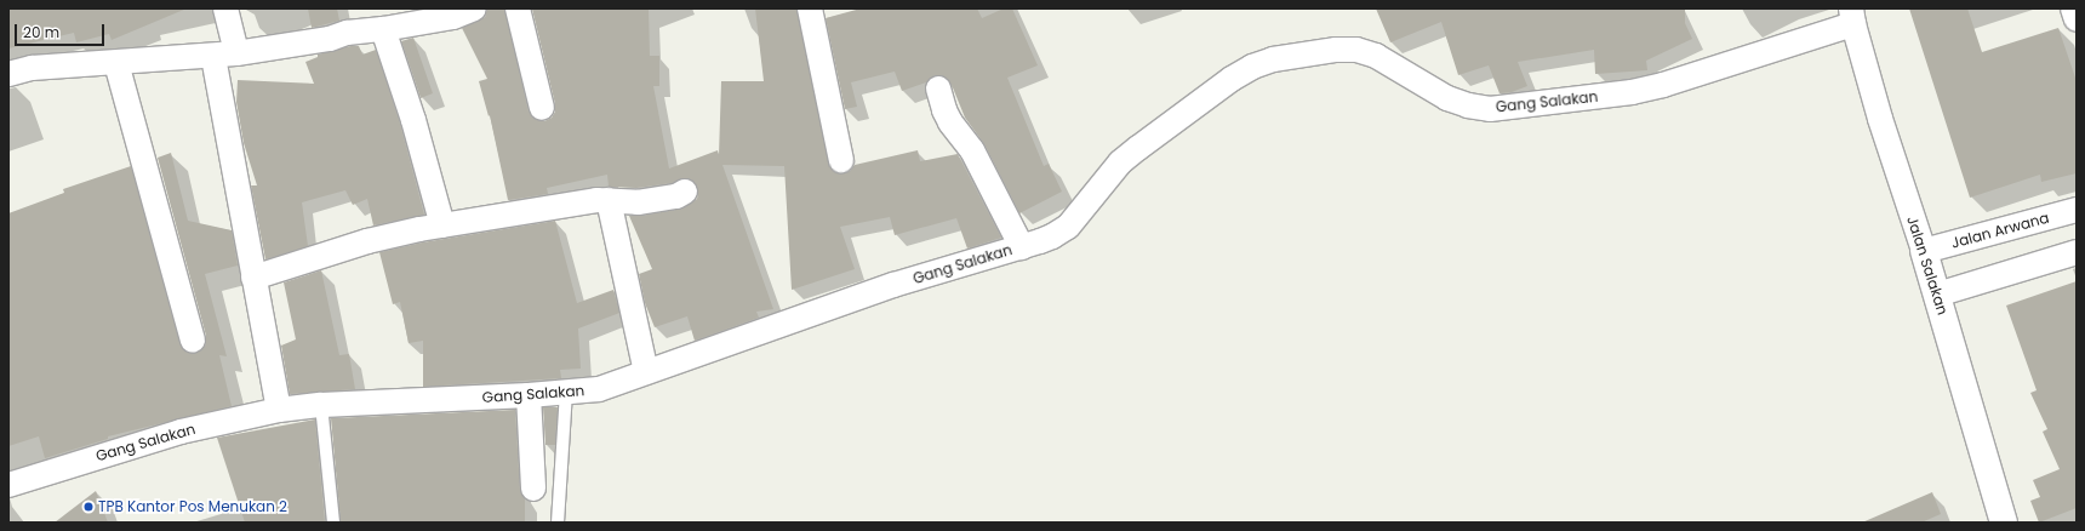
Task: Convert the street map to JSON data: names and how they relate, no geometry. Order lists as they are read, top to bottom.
{
  "streets": {
    "street": ["Gang Salakan", "Jalan Arwana", "Jalan Salakan"]
  },
  "crossings": [
    ["Gang Salakan", "Jalan Salakan"],
    ["Jalan Arwana", "Jalan Salakan"]
  ],
  "places": ["TPB Kantor Pos Menukan 2"],
  "scale_bar": "20 m"
}
